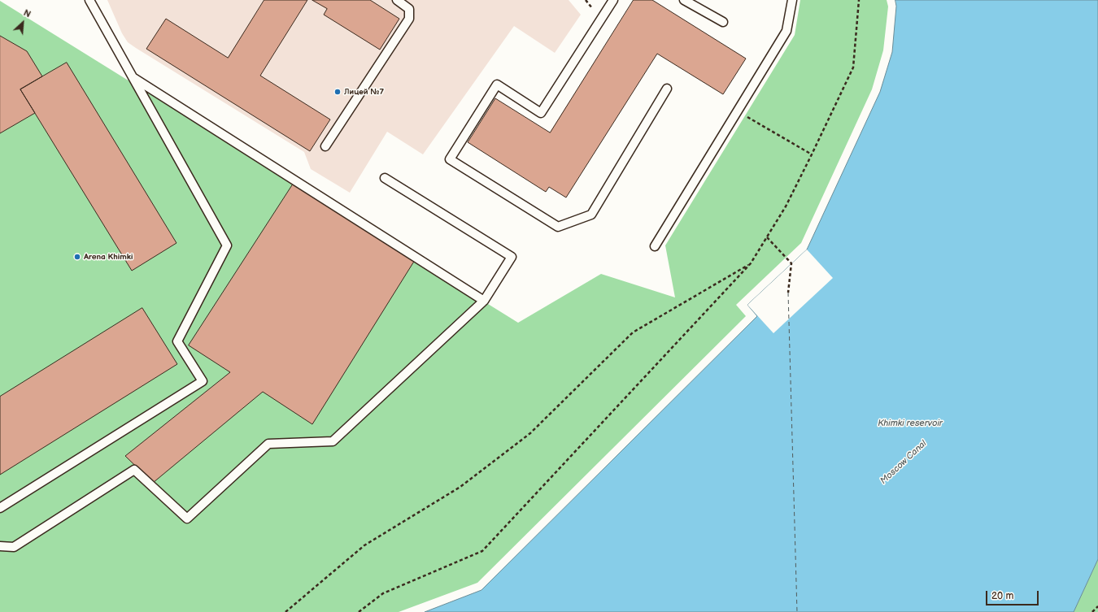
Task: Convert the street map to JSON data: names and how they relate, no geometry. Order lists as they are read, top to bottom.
{
  "water": ["Khimki reservoir", "Moscow Canal"],
  "places": ["Лицей №7", "Arena Khimki"],
  "scale_bar": "20 m",
  "north": "top right"
}
